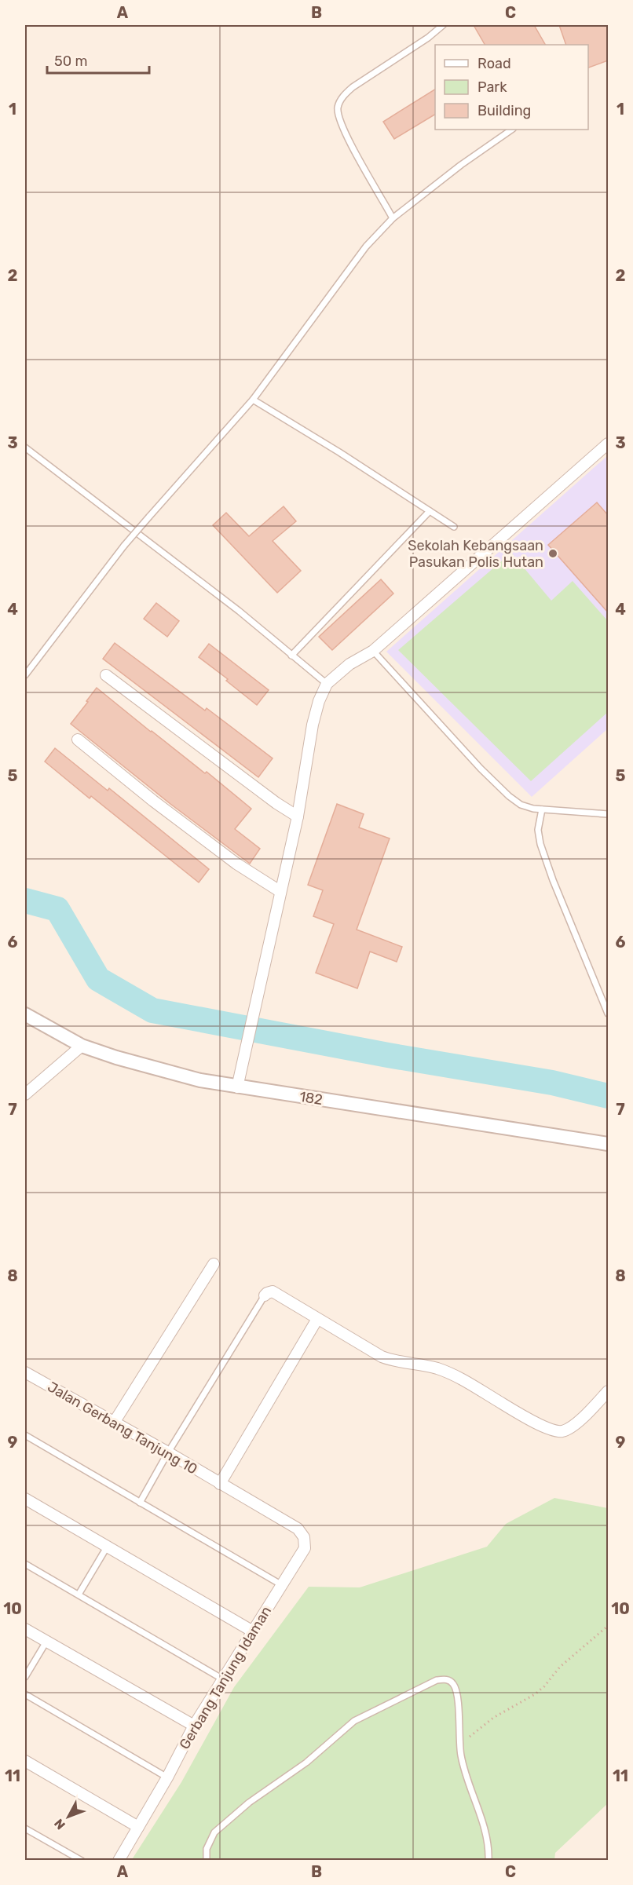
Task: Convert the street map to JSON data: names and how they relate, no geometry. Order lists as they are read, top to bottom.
{
  "streets": {
    "street": ["182", "Jalan Gerbang Tanjung 10", "Gerbang Tanjung Idaman"]
  },
  "crossings": [
    ["Jalan Gerbang Tanjung 10", "Gerbang Tanjung Idaman"]
  ],
  "places": ["Sekolah Kebangsaan Pasukan Polis Hutan"],
  "legend": ["Road", "Park", "Building"],
  "scale_bar": "50 m",
  "north": "bottom left",
  "grid": {
    "columns": ["A", "B", "C"],
    "rows": [
      "1",
      "2",
      "3",
      "4",
      "5",
      "6",
      "7",
      "8",
      "9",
      "10",
      "11"
    ]
  }
}
